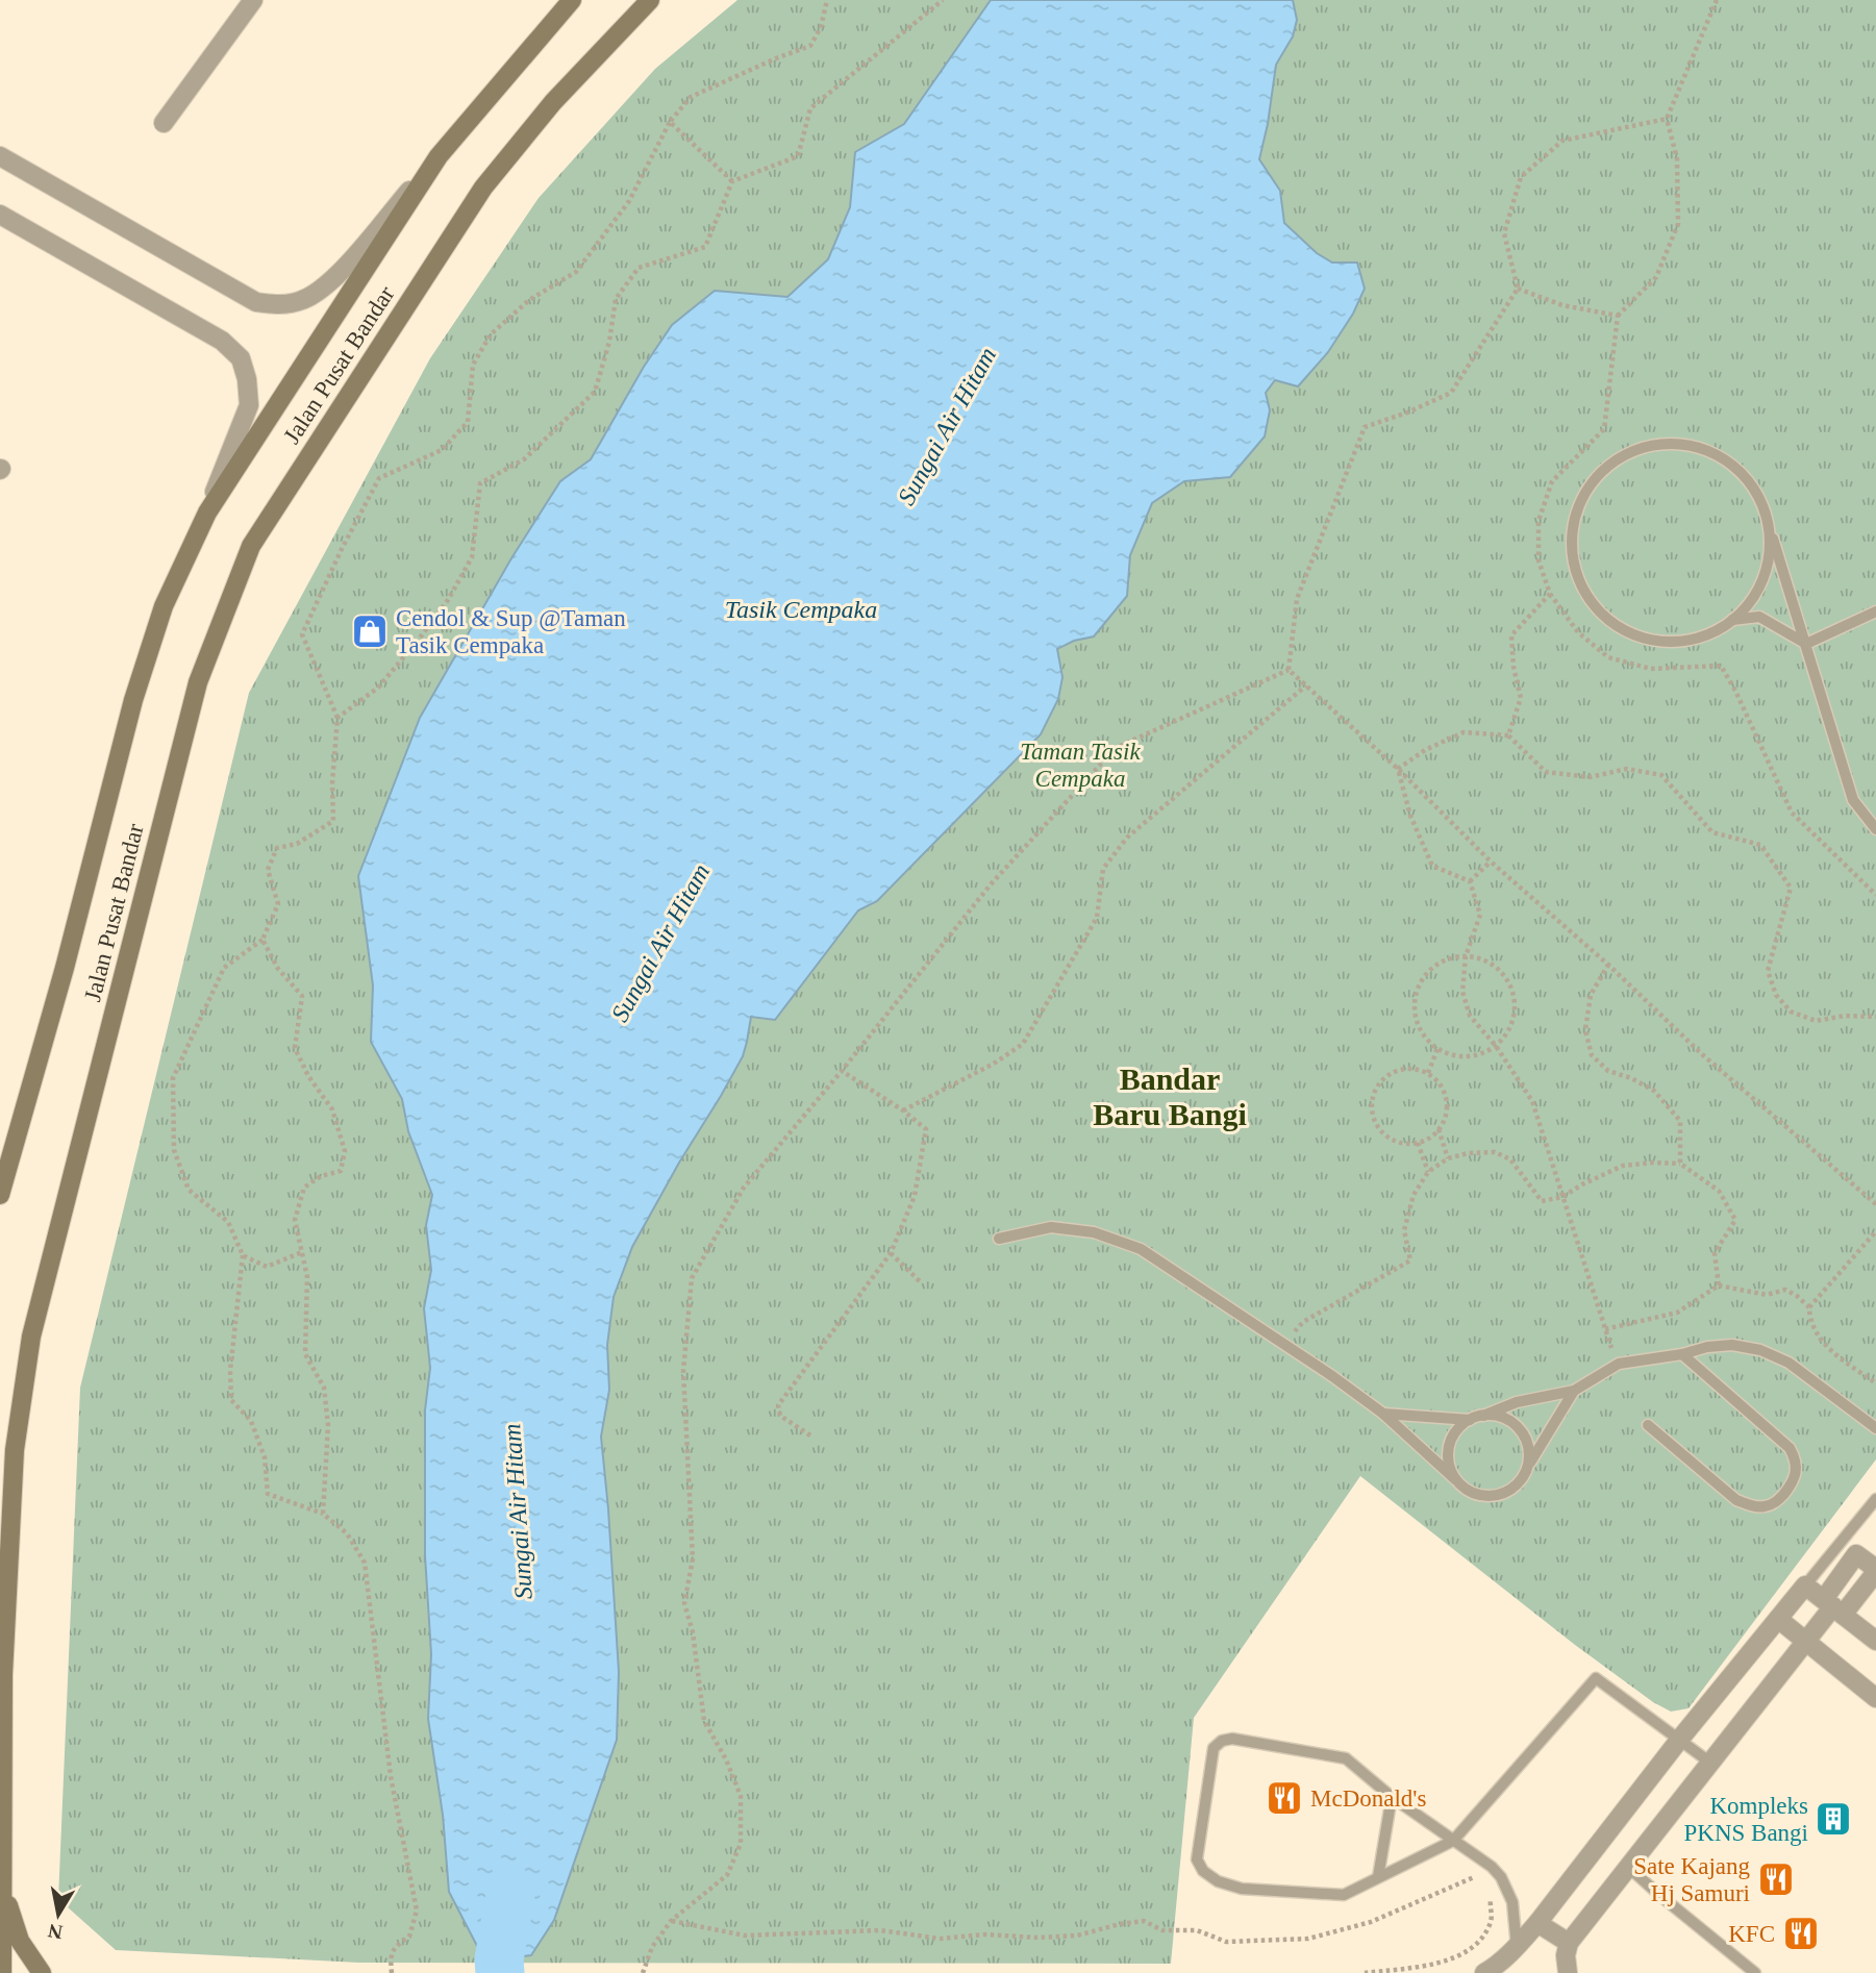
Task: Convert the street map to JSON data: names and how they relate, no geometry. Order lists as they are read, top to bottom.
{
  "streets": {
    "main road": ["Jalan Pusat Bandar"]
  },
  "districts": ["Bandar Baru Bangi"],
  "water": ["Sungai Air Hitam", "Tasik Cempaka"],
  "parks": ["Taman Tasik Cempaka"],
  "places": {
    "shop": ["Cendol & Sup @Taman Tasik Cempaka"],
    "restaurant": ["McDonald's", "Sate Kajang Hj Samuri", "KFC"],
    "building": ["Kompleks PKNS Bangi"]
  },
  "north": "bottom"
}
